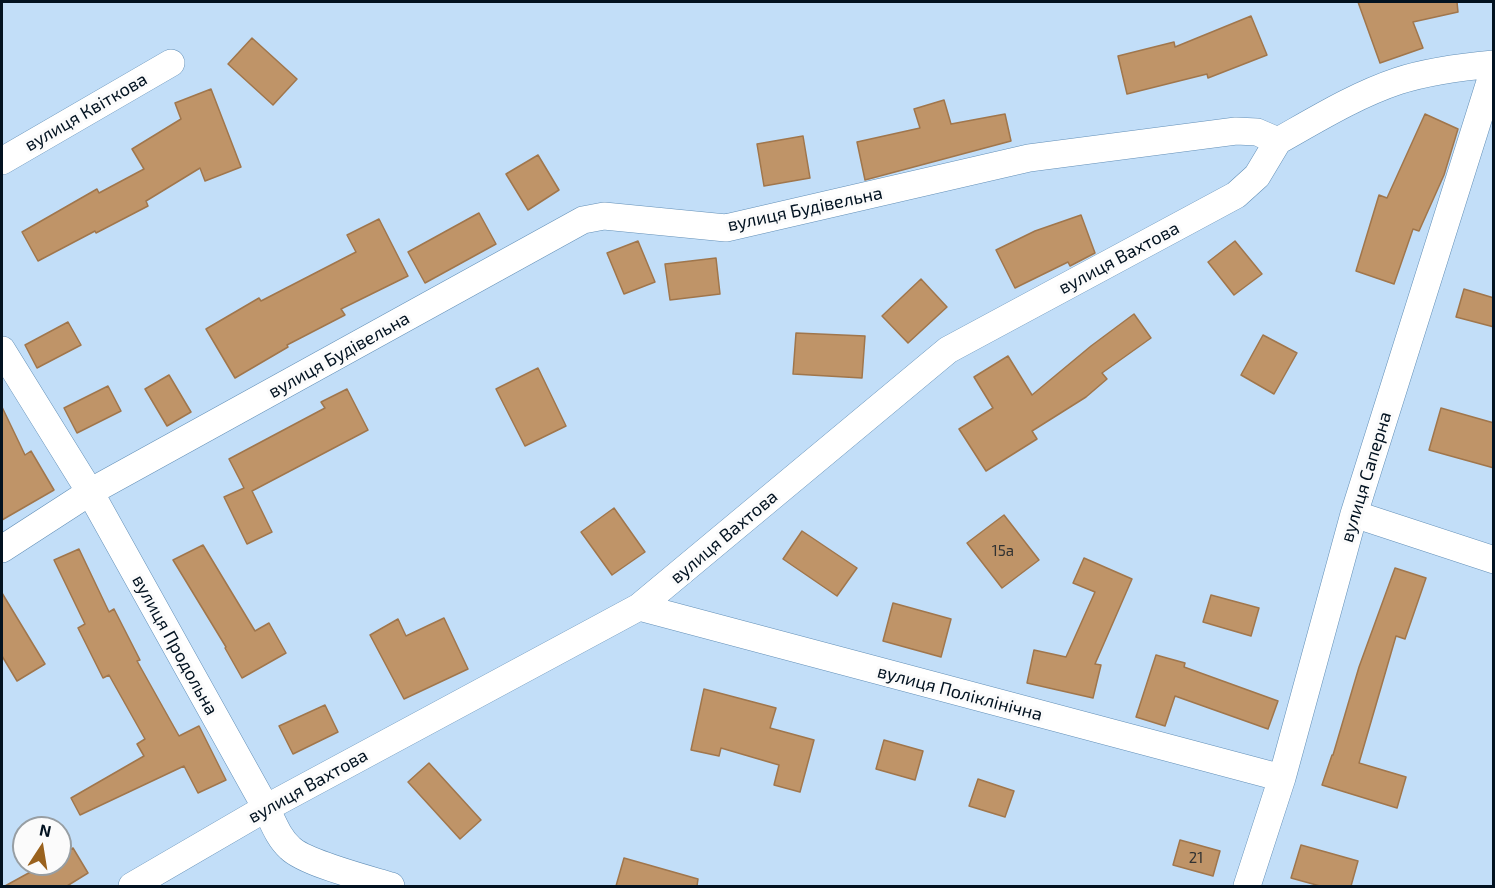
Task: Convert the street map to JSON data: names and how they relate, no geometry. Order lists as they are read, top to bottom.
{
  "streets": {
    "street": [
      "вулиця Квіткова",
      "вулиця Будівельна",
      "вулиця Вахтова",
      "вулиця Саперна",
      "вулиця Продольна",
      "вулиця Поліклінічна"
    ]
  },
  "crossings": [
    ["вулиця Будівельна", "вулиця Вахтова"],
    ["вулиця Будівельна", "вулиця Продольна"],
    ["вулиця Вахтова", "вулиця Продольна"],
    ["вулиця Вахтова", "вулиця Поліклінічна"],
    ["вулиця Саперна", "вулиця Поліклінічна"]
  ],
  "house_numbers": ["15а", "21"],
  "north": "top"
}
